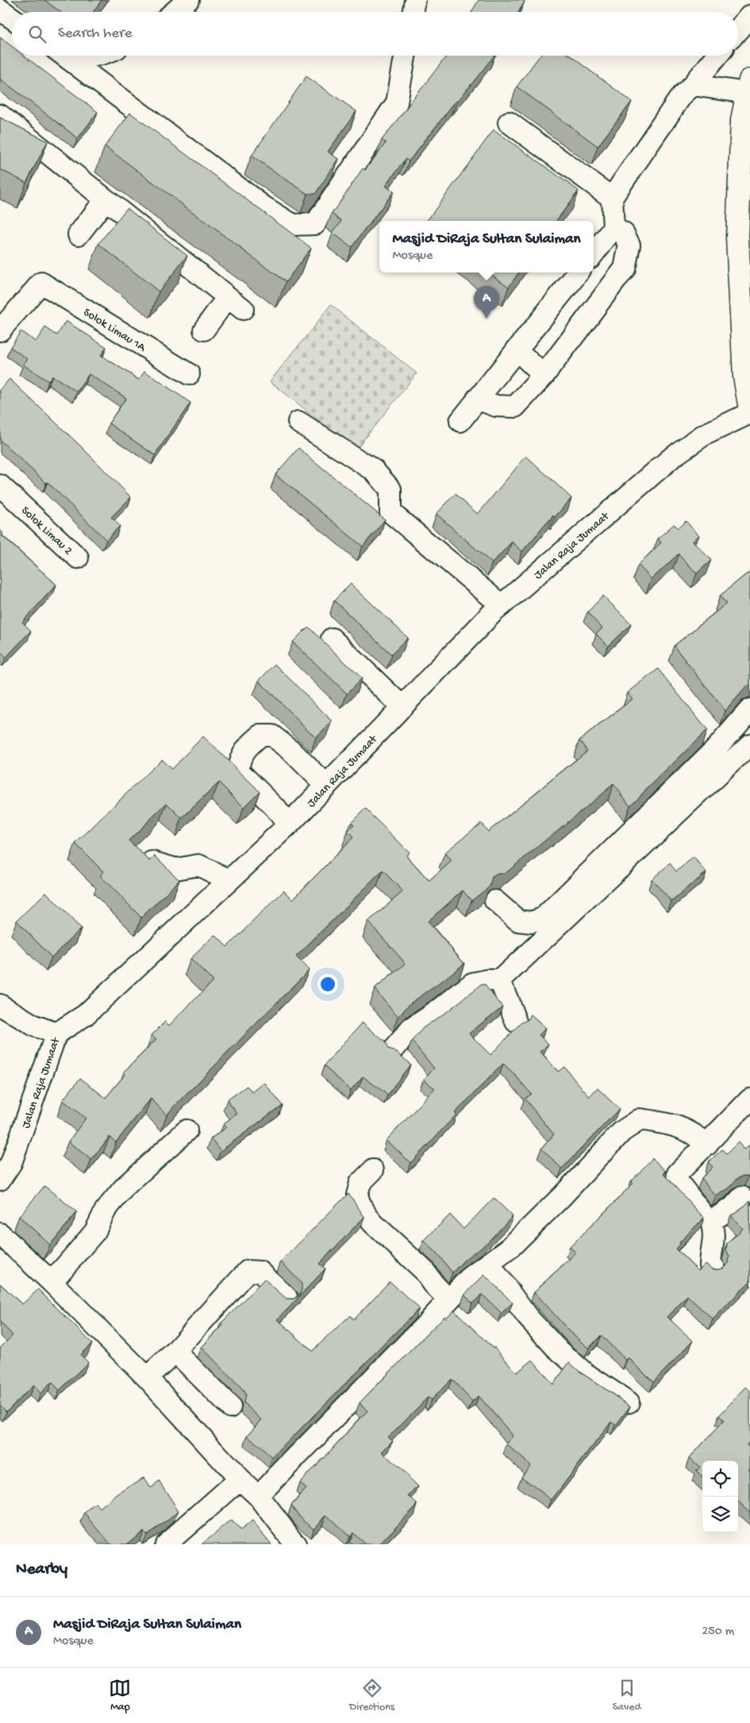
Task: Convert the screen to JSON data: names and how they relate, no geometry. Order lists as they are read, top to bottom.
{
  "streets": {
    "street": ["Solok Limau 1A", "Solok Limau 2", "Jalan Raja Jumaat"]
  },
  "page": {
    "search": "Search here",
    "popup": ["Masjid DiRaja Sultan Sulaiman", "Mosque"],
    "pins": "A",
    "heading": "Nearby",
    "list": [
      {
        "mark": "A",
        "name": "Masjid DiRaja Sultan Sulaiman",
        "note": "Mosque",
        "value": "250 m"
      }
    ],
    "nav": ["Map", "Directions", "Saved"]
  }
}
